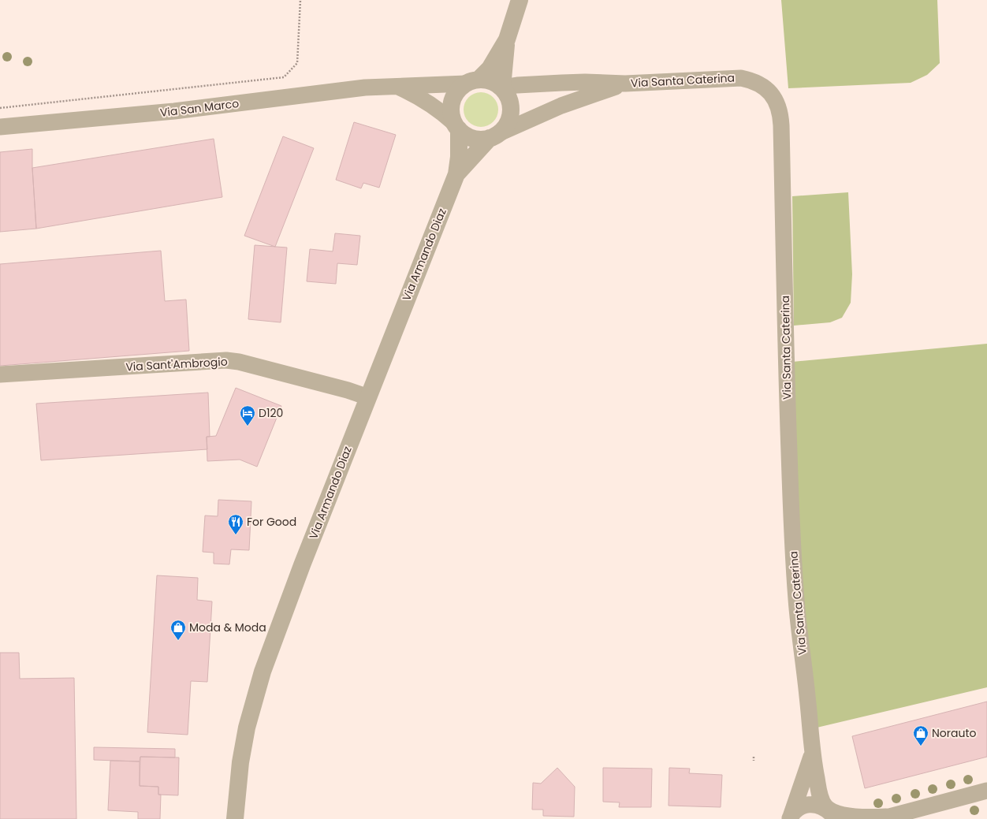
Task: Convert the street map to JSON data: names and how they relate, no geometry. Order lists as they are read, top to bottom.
{
  "streets": {
    "street": [
      "Via Santa Caterina",
      "Via San Marco",
      "Via Armando Diaz",
      "Via Sant'Ambrogio"
    ]
  },
  "crossings": [
    ["Via Santa Caterina", "Via San Marco"],
    ["Via Santa Caterina", "Via Armando Diaz"],
    ["Via San Marco", "Via Armando Diaz"],
    ["Via Armando Diaz", "Via Sant'Ambrogio"]
  ],
  "places": {
    "hotel": ["D120"],
    "restaurant": ["For Good"],
    "shop": ["Moda & Moda", "Norauto"]
  }
}
